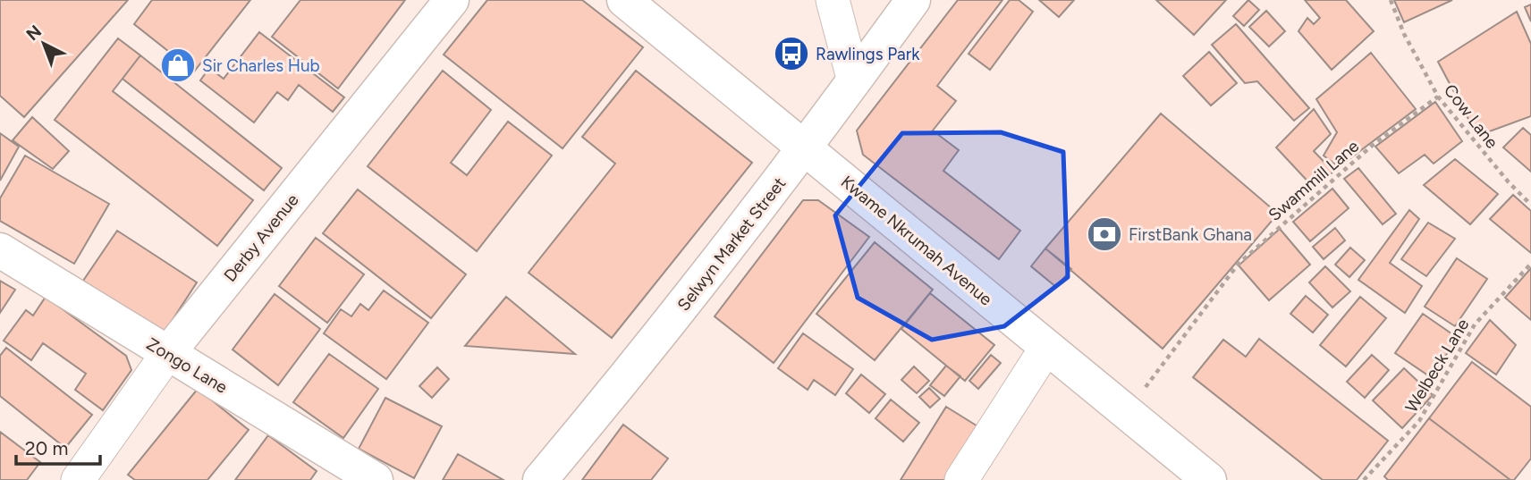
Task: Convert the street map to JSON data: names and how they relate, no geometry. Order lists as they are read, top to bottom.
{
  "streets": {
    "main road": [
      "Derby Avenue",
      "Kwame Nkrumah Avenue",
      "Selwyn Market Street",
      "Zongo Lane"
    ],
    "path": ["Cow Lane", "Swammill Lane", "Welbeck Lane"]
  },
  "crossings": [
    ["Cow Lane", "Swammill Lane"],
    ["Swammill Lane", "Kwame Nkrumah Avenue"],
    ["Derby Avenue", "Zongo Lane"],
    ["Kwame Nkrumah Avenue", "Selwyn Market Street"]
  ],
  "places": {
    "bus stop": ["Rawlings Park"],
    "shop": ["Sir Charles Hub"],
    "bank": ["FirstBank Ghana"]
  },
  "scale_bar": "20 m",
  "north": "top left"
}
